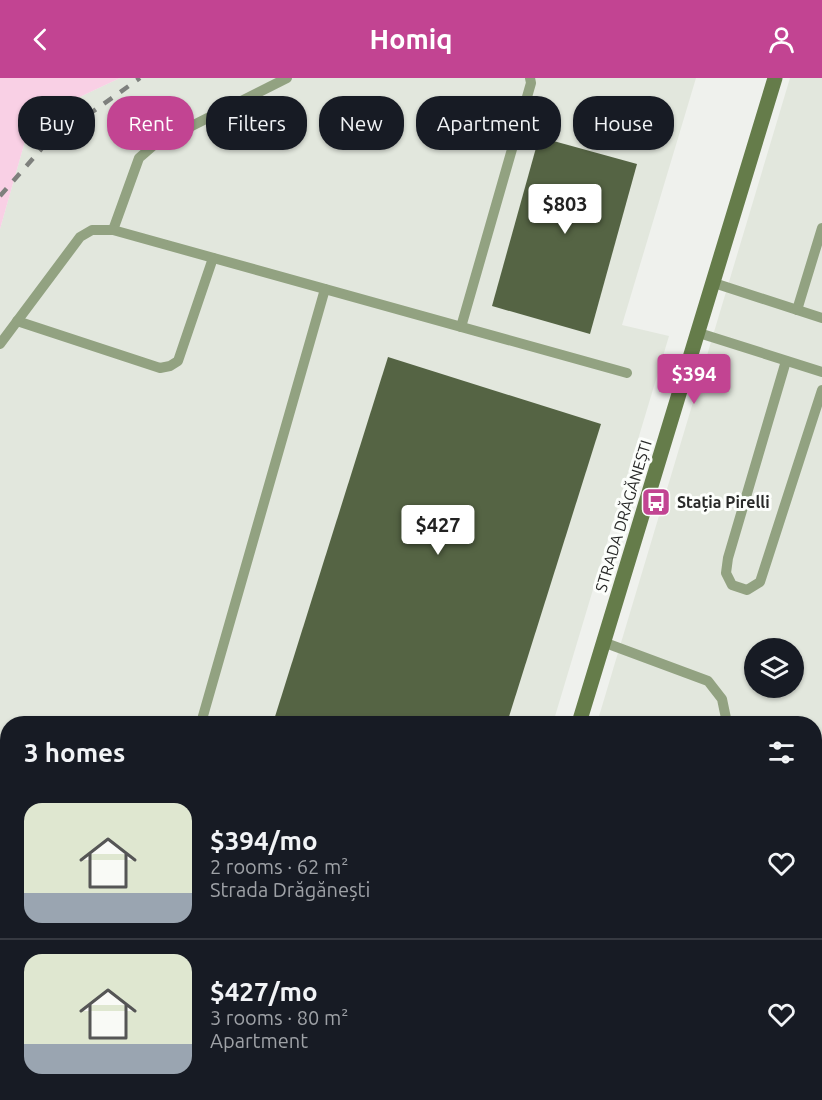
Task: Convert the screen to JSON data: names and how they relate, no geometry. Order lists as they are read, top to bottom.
{
  "streets": {
    "main road": ["STRADA DRĂGĂNEȘTI"]
  },
  "places": {
    "bus stop": ["Stația Pirelli"]
  },
  "page": {
    "header": "Homiq",
    "chip": [
      "Buy",
      "Rent",
      "Filters",
      "New",
      "Apartment",
      "House"
    ],
    "price": ["$803", "$394", "$427"],
    "heading": "3 homes",
    "list": [
      {
        "name": "$394/mo",
        "note": "2 rooms · 62 m² · Strada Drăgănești"
      },
      {
        "name": "$427/mo",
        "note": "3 rooms · 80 m² · Apartment"
      }
    ]
  }
}
